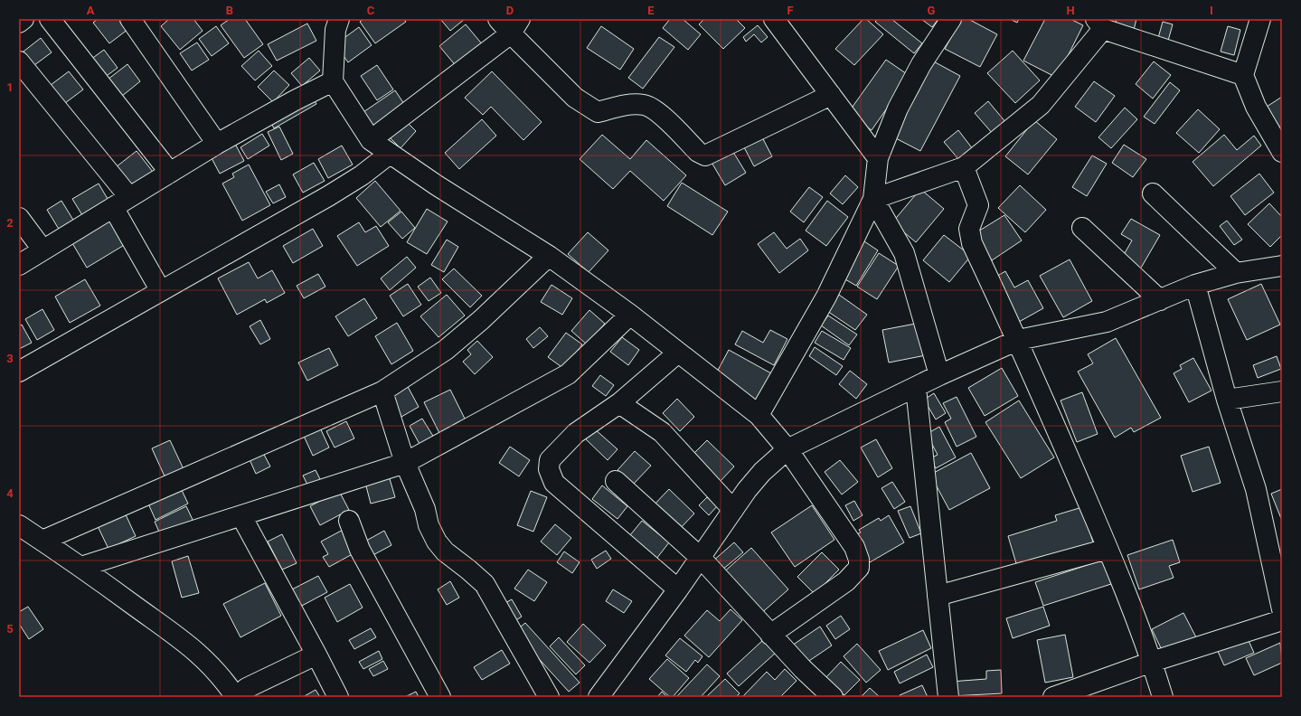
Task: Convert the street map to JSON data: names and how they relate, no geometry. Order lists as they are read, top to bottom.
{
  "grid": {
    "columns": [
      "A",
      "B",
      "C",
      "D",
      "E",
      "F",
      "G",
      "H",
      "I"
    ],
    "rows": [
      "1",
      "2",
      "3",
      "4",
      "5"
    ]
  }
}
